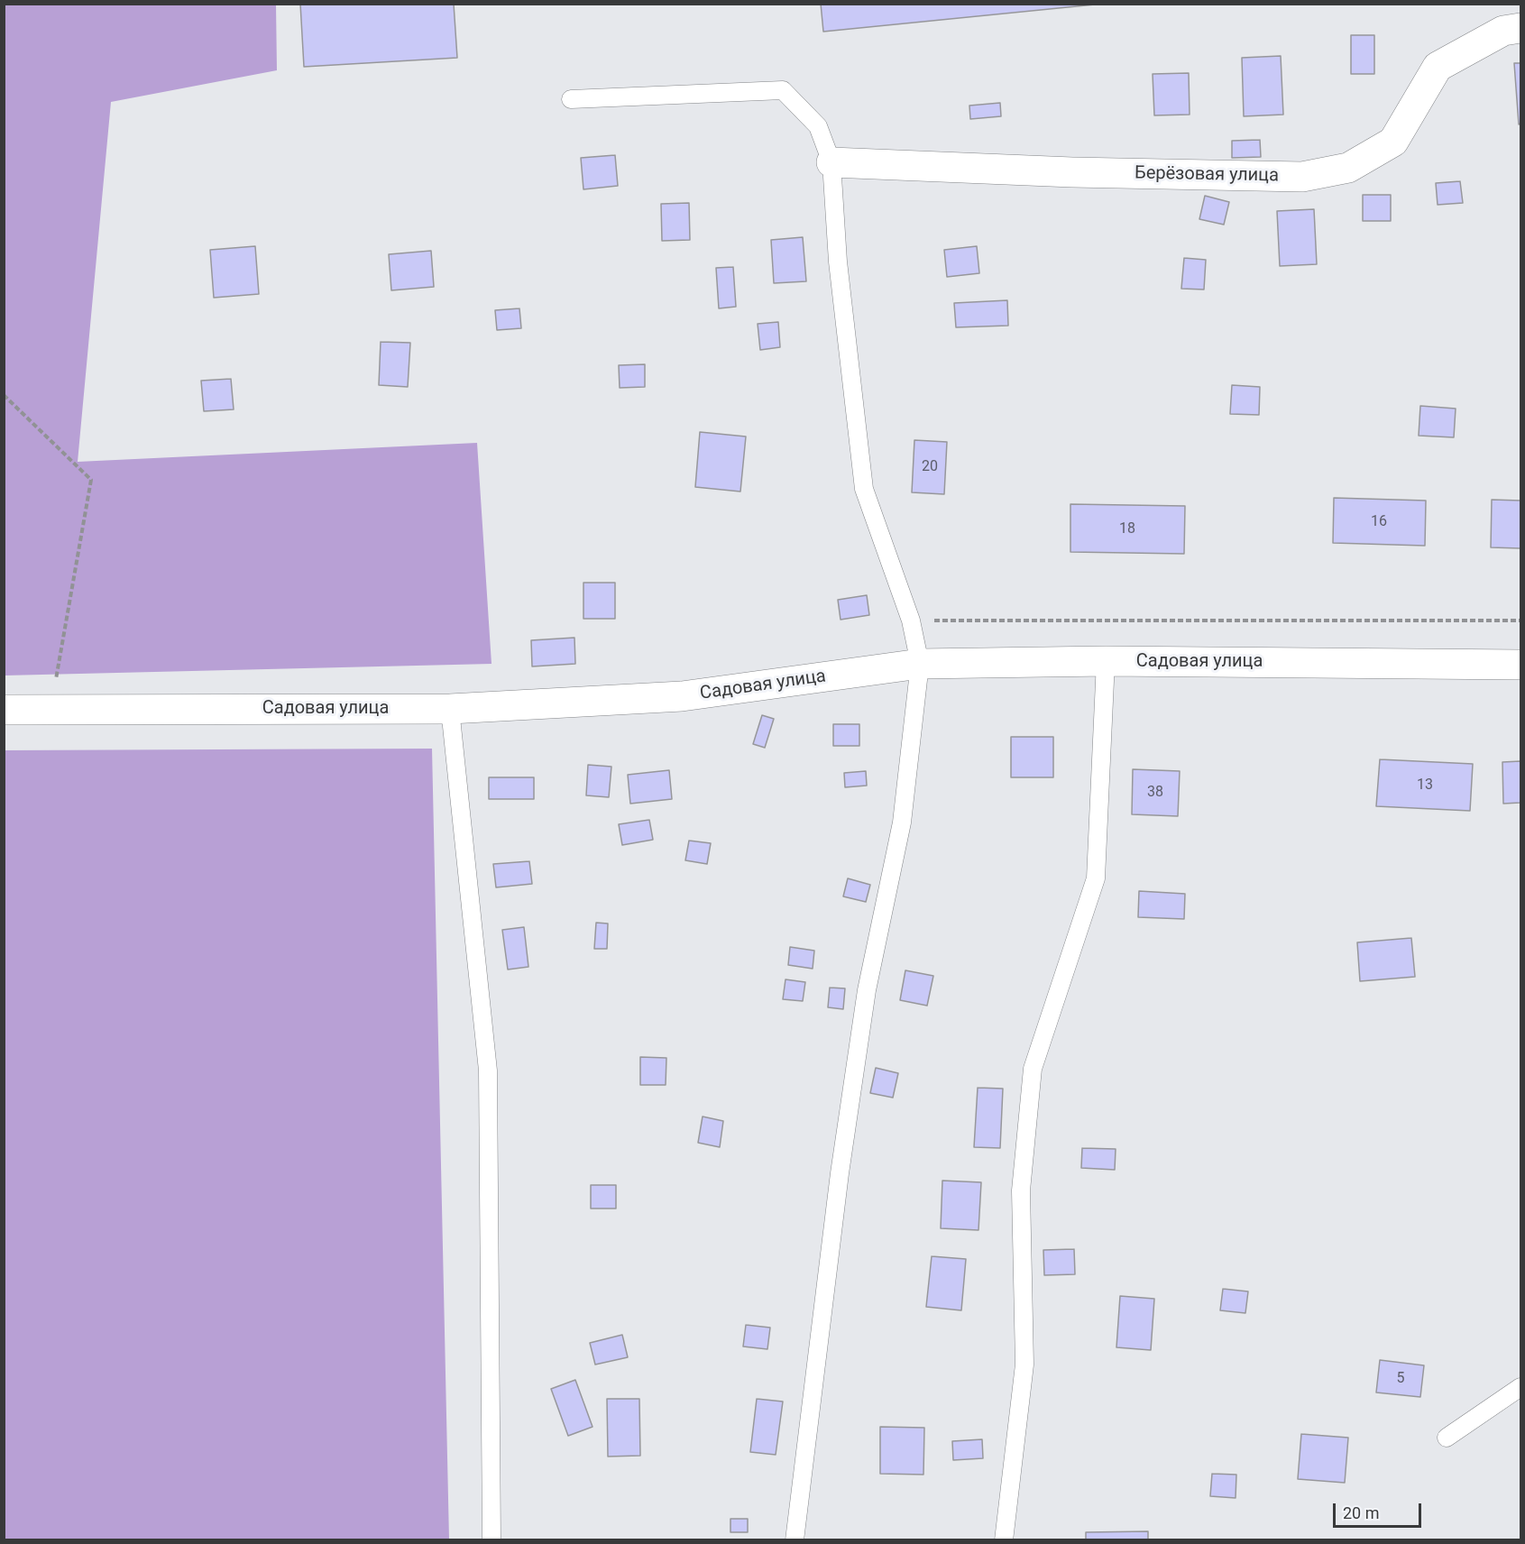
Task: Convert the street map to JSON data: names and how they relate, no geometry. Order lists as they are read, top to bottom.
{
  "streets": {
    "street": ["Берёзовая улица", "Садовая улица"]
  },
  "house_numbers": [
    "20",
    "16",
    "18",
    "13",
    "38",
    "5"
  ],
  "scale_bar": "20 m"
}
